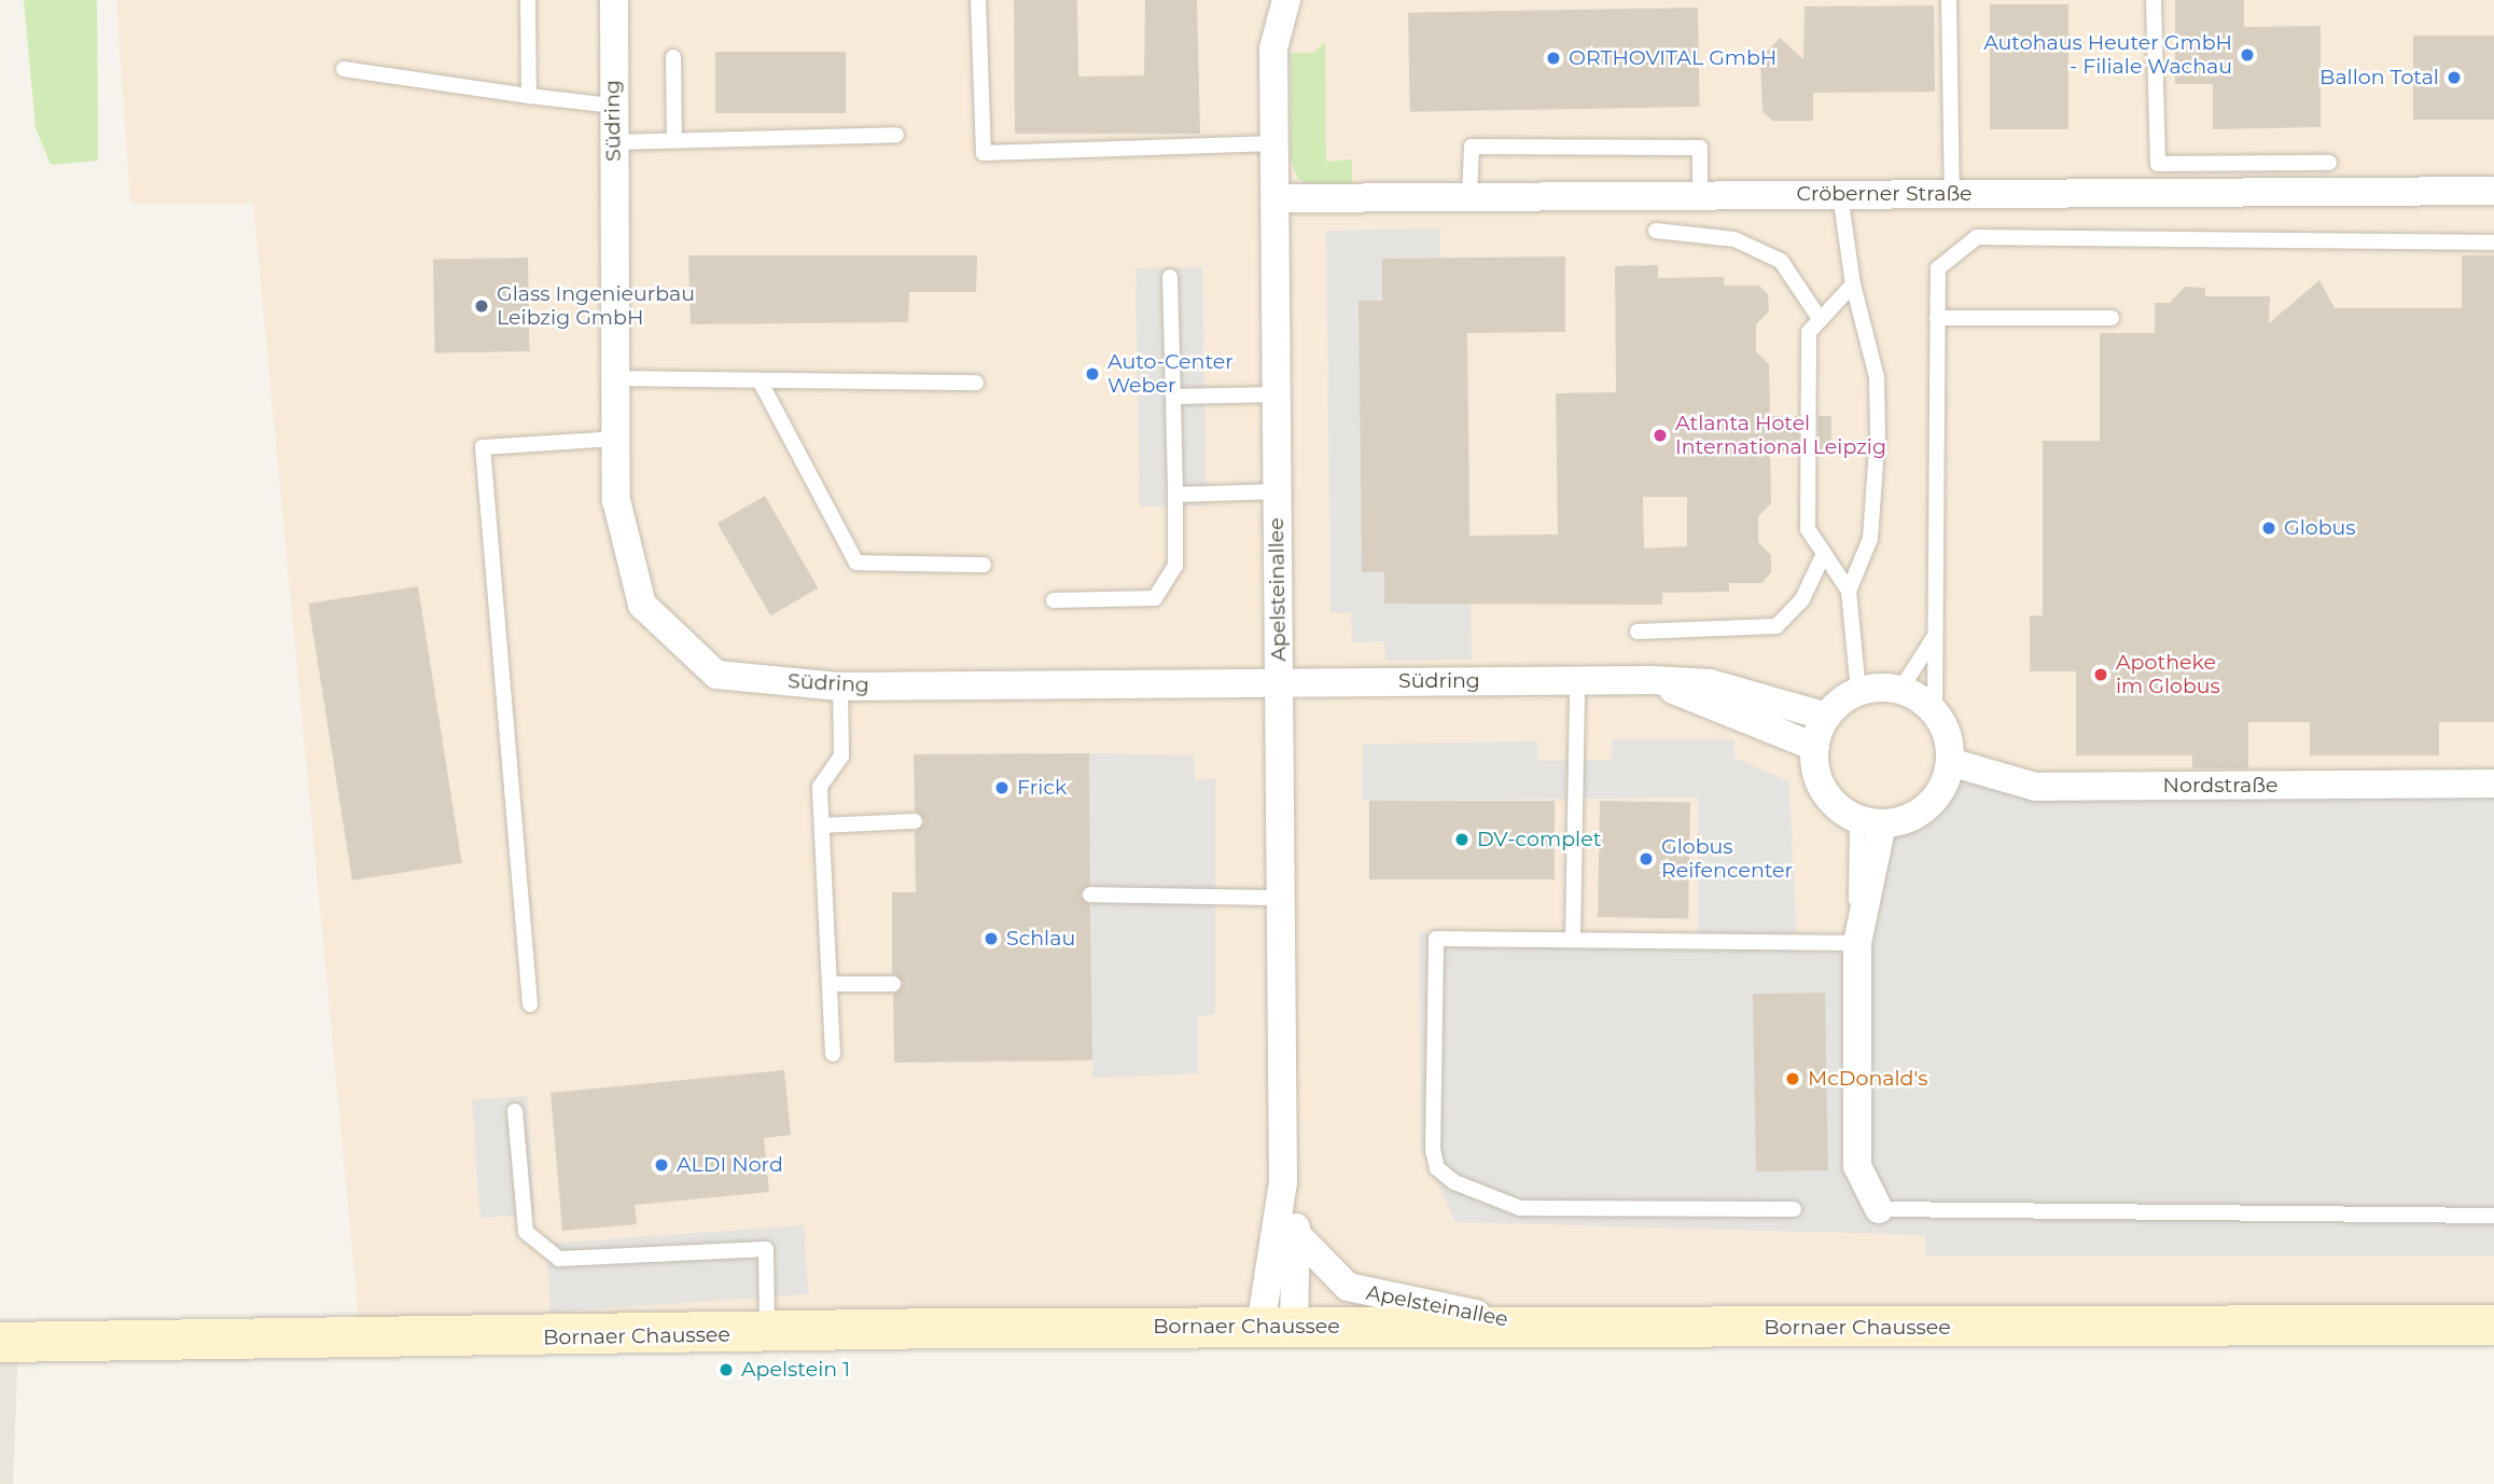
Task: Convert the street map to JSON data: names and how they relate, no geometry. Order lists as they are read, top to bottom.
{
  "streets": {
    "main road": ["Bornaer Chaussee"],
    "street": [
      "Südring",
      "Cröberner Straße",
      "Apelsteinallee",
      "Nordstraße"
    ]
  },
  "crossings": [
    ["Südring", "Apelsteinallee"],
    ["Südring", "Nordstraße"],
    ["Cröberner Straße", "Apelsteinallee"],
    ["Apelsteinallee", "Bornaer Chaussee"]
  ],
  "places": [
    "Autohaus Heuter GmbH - Filiale Wachau",
    "ORTHOVITAL GmbH",
    "Ballon Total",
    "Glass Ingenieurbau Leibzig GmbH",
    "Auto-Center Weber",
    "Atlanta Hotel International Leipzig",
    "Globus",
    "Apotheke im Globus",
    "Frick",
    "DV-complet",
    "Globus Reifencenter",
    "Schlau",
    "McDonald's",
    "ALDI Nord",
    "Apelstein 1"
  ]
}
